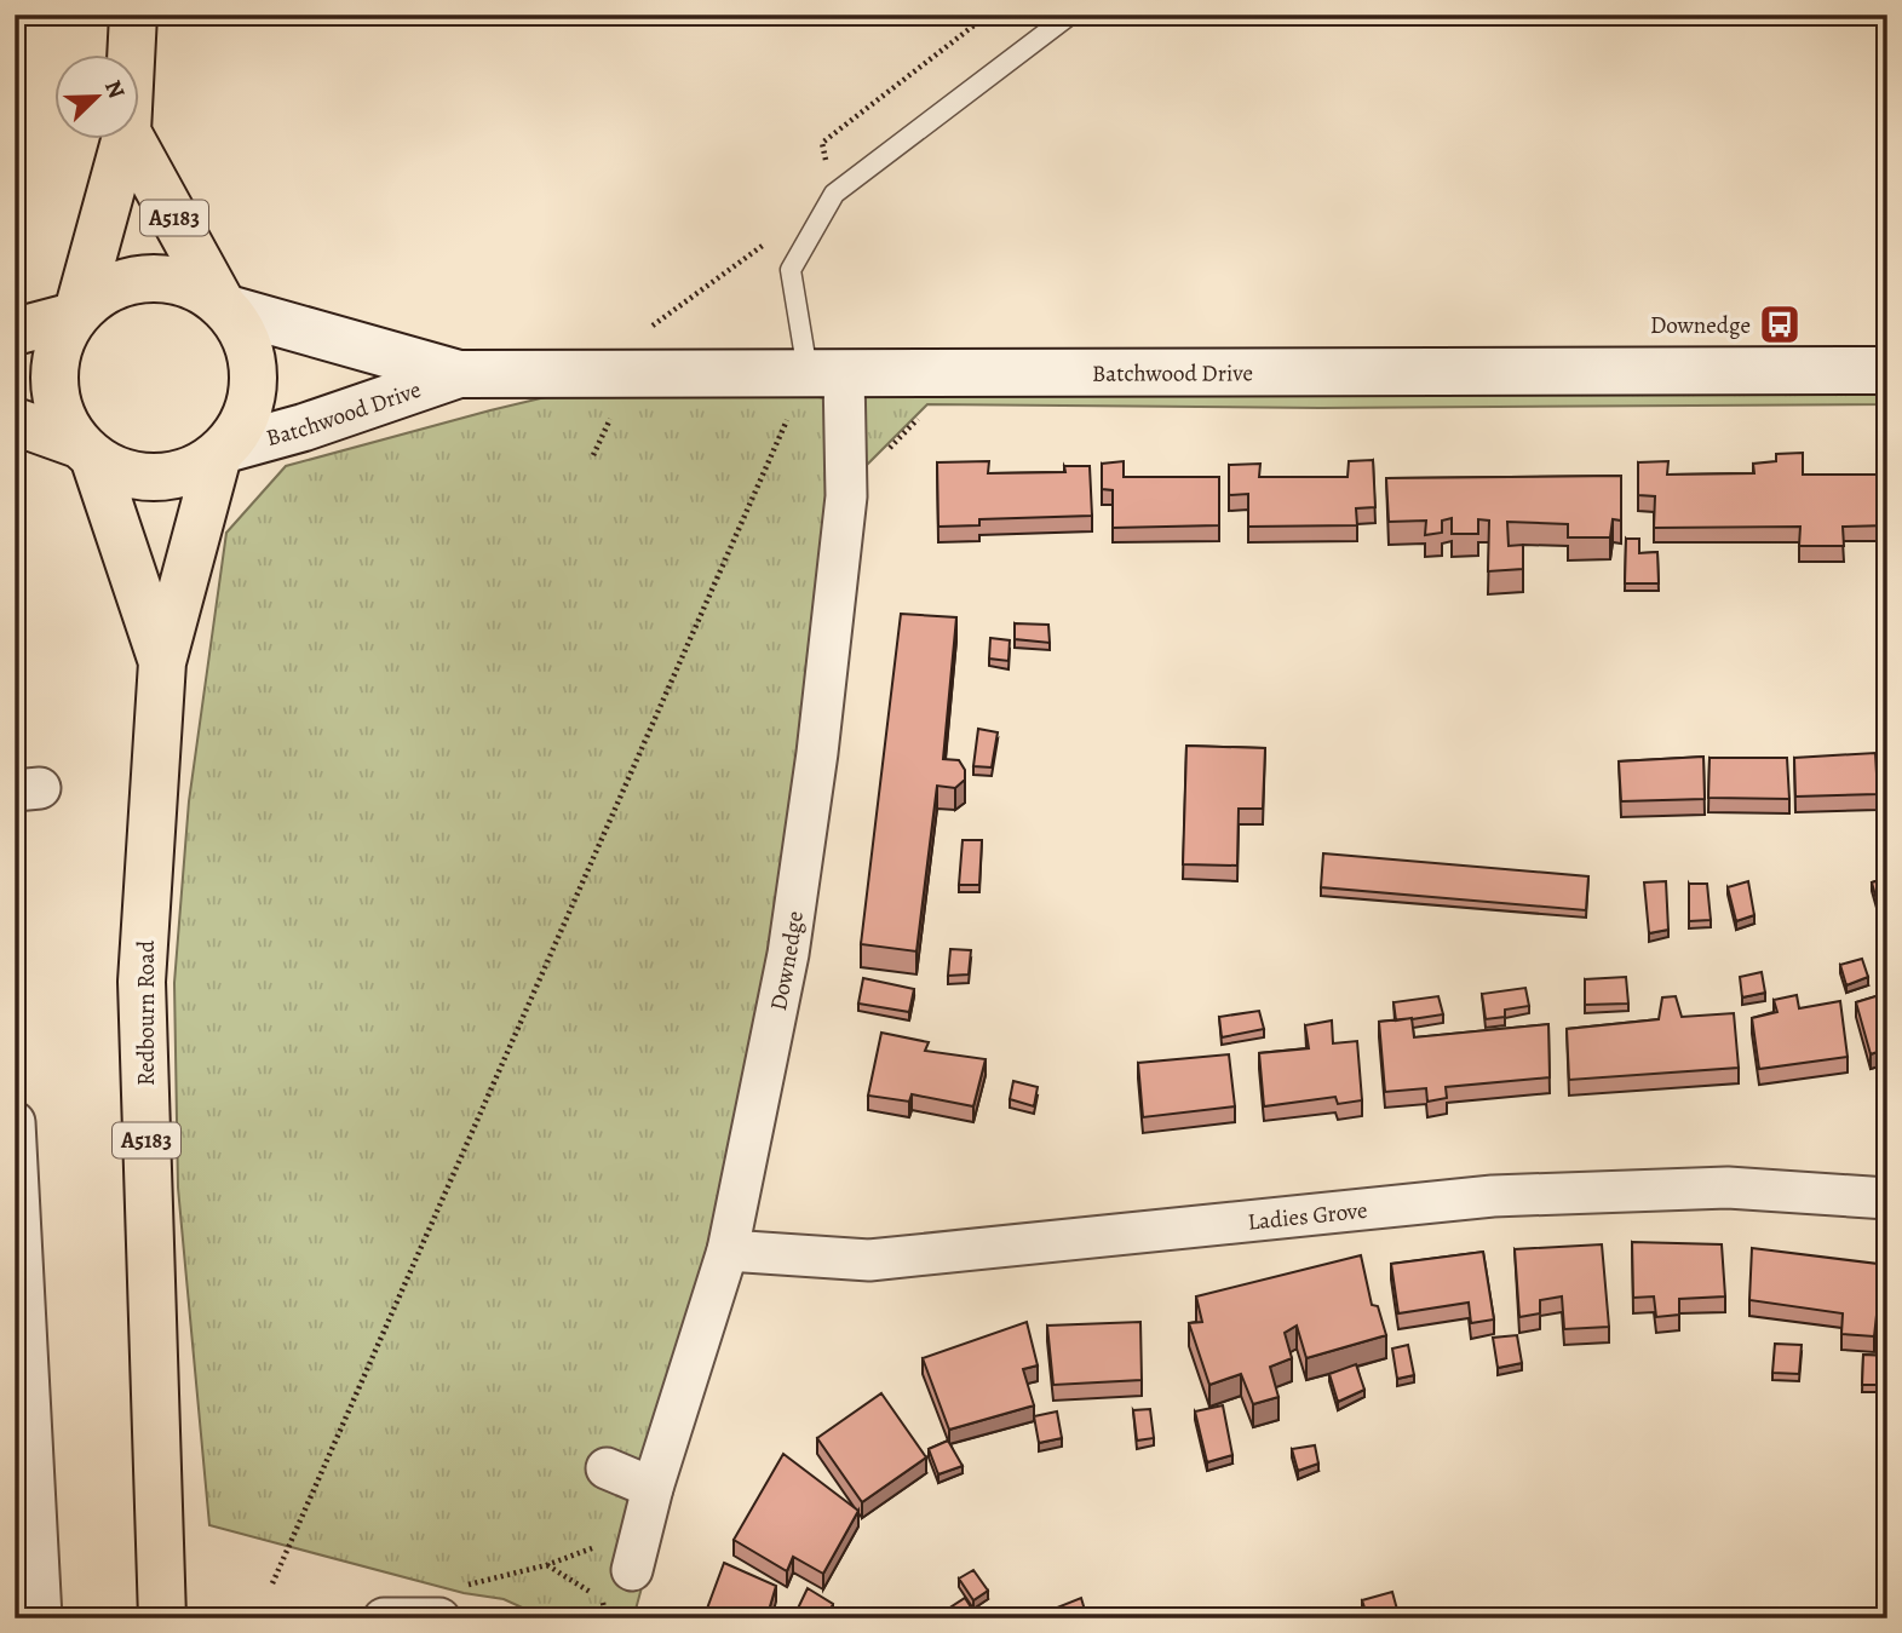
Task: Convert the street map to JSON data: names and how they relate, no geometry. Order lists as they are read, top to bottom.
{
  "streets": {
    "main road": ["A5183", "Redbourn Road"],
    "street": ["Batchwood Drive", "Downedge", "Ladies Grove"]
  },
  "crossings": [
    ["A5183", "Batchwood Drive"],
    ["A5183", "Redbourn Road"],
    ["Batchwood Drive", "Downedge"],
    ["Batchwood Drive", "Redbourn Road"],
    ["Downedge", "Ladies Grove"]
  ],
  "places": {
    "bus stop": ["Downedge"]
  },
  "north": "top right"
}
